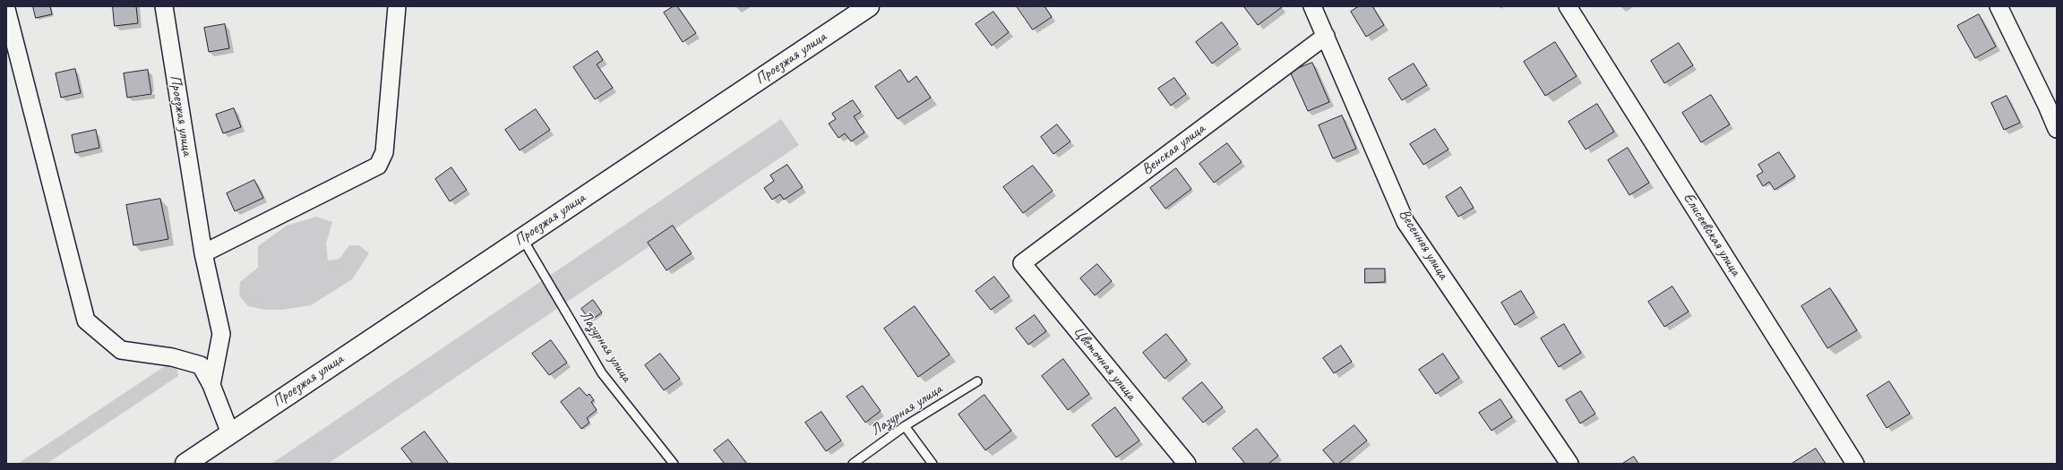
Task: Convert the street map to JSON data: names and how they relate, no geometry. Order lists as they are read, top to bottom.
{
  "streets": {
    "main road": ["Проезжая улица"],
    "street": [
      "Венская улица",
      "Елисеевская улица",
      "Весенняя улица",
      "Цветочная улица"
    ],
    "lane": ["Лазурная улица"]
  },
  "crossings": [
    ["Проезжая улица", "Лазурная улица"],
    ["Венская улица", "Весенняя улица"],
    ["Венская улица", "Цветочная улица"]
  ]
}
